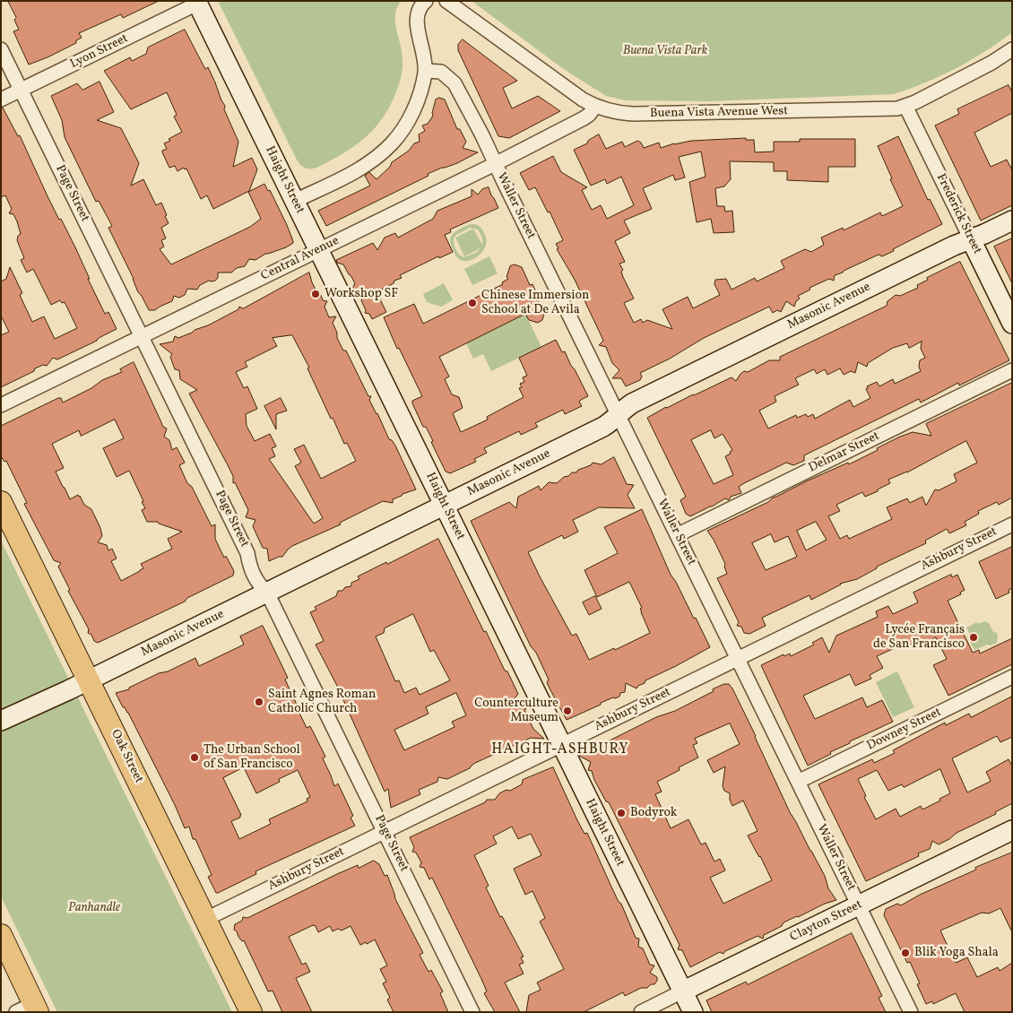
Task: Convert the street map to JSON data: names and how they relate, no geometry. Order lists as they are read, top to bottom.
{
  "streets": {
    "main road": ["Oak Street"],
    "street": [
      "Lyon Street",
      "Buena Vista Avenue West",
      "Haight Street",
      "Page Street",
      "Waller Street",
      "Frederick Street",
      "Central Avenue",
      "Masonic Avenue",
      "Delmar Street",
      "Ashbury Street",
      "Downey Street",
      "Clayton Street"
    ]
  },
  "crossings": [
    ["Lyon Street", "Haight Street"],
    ["Lyon Street", "Page Street"],
    ["Buena Vista Avenue West", "Frederick Street"],
    ["Buena Vista Avenue West", "Central Avenue"],
    ["Haight Street", "Central Avenue"],
    ["Haight Street", "Masonic Avenue"],
    ["Haight Street", "Ashbury Street"],
    ["Haight Street", "Clayton Street"],
    ["Page Street", "Central Avenue"],
    ["Page Street", "Masonic Avenue"],
    ["Page Street", "Ashbury Street"],
    ["Waller Street", "Central Avenue"],
    ["Waller Street", "Masonic Avenue"],
    ["Waller Street", "Delmar Street"],
    ["Waller Street", "Ashbury Street"],
    ["Waller Street", "Downey Street"],
    ["Waller Street", "Clayton Street"],
    ["Frederick Street", "Masonic Avenue"],
    ["Masonic Avenue", "Oak Street"],
    ["Ashbury Street", "Oak Street"]
  ],
  "districts": ["HAIGHT-ASHBURY"],
  "parks": ["Buena Vista Park", "Panhandle"],
  "places": [
    "Workshop SF",
    "Chinese Immersion School at De Avila",
    "Lycée Français de San Francisco",
    "Saint Agnes Roman Catholic Church",
    "Counterculture Museum",
    "The Urban School of San Francisco",
    "Bodyrok",
    "Blik Yoga Shala"
  ]
}
